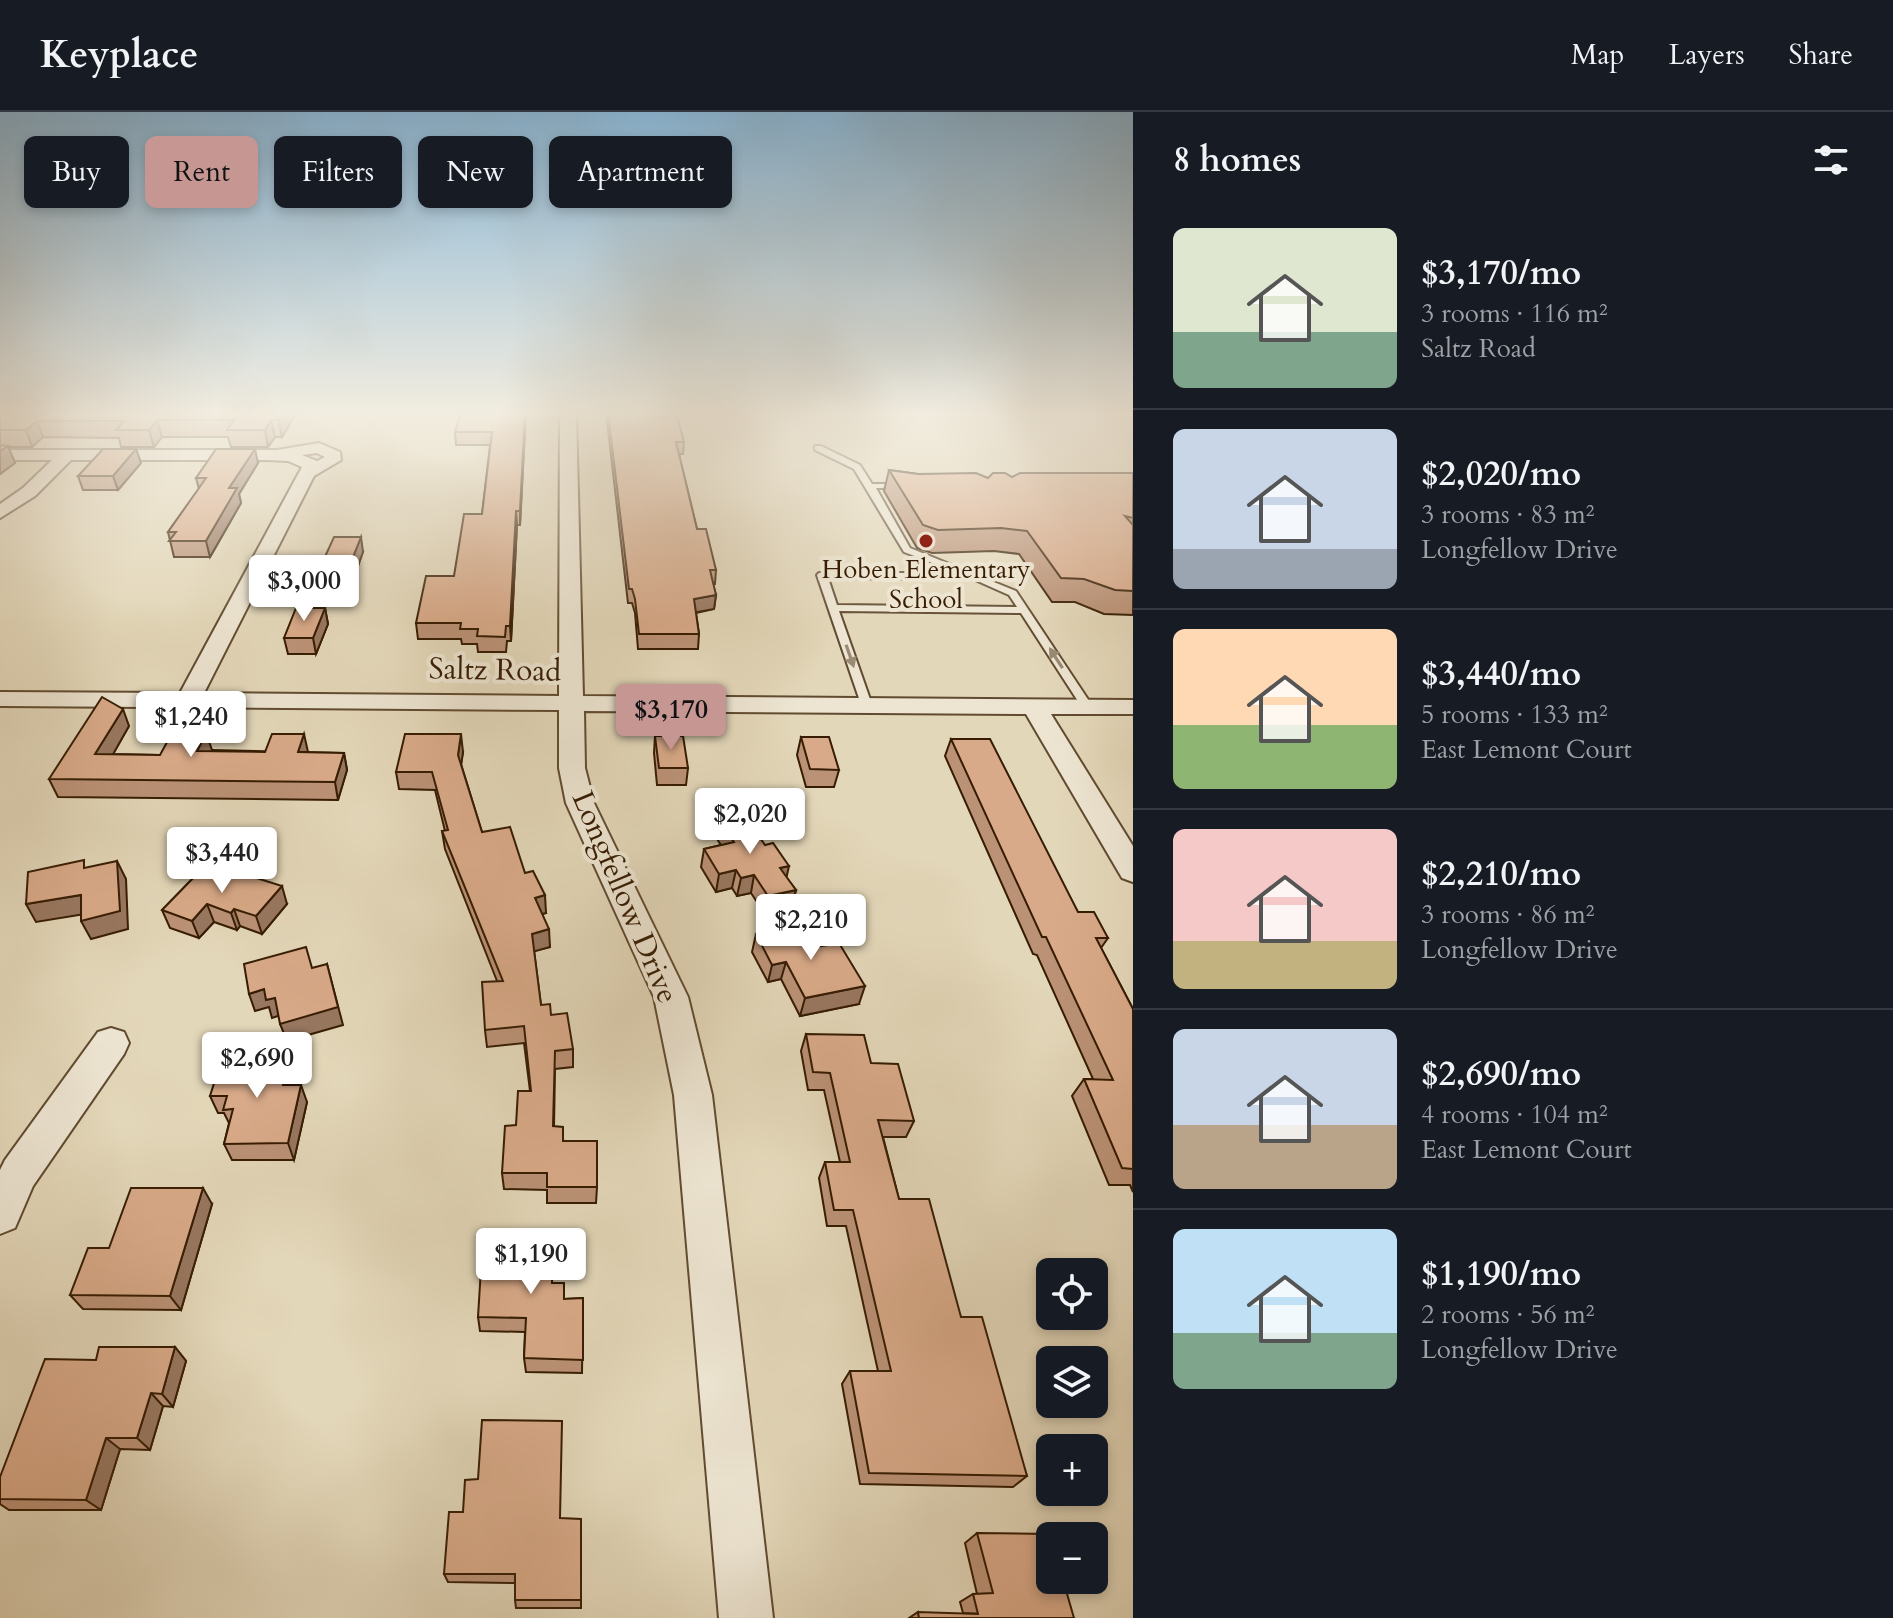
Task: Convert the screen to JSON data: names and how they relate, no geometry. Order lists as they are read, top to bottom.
{
  "streets": {
    "street": ["Saltz Road", "Longfellow Drive"]
  },
  "crossings": [
    ["Saltz Road", "Longfellow Drive"]
  ],
  "places": ["Hoben Elementary School"],
  "page": {
    "header": "Keyplace",
    "nav": ["Map", "Layers", "Share"],
    "heading": "8 homes",
    "chip": [
      "Buy",
      "Rent",
      "Filters",
      "New",
      "Apartment"
    ],
    "list": [
      {
        "name": "$3,170/mo",
        "note": "3 rooms · 116 m² · Saltz Road"
      },
      {
        "name": "$2,020/mo",
        "note": "3 rooms · 83 m² · Longfellow Drive"
      },
      {
        "name": "$3,440/mo",
        "note": "5 rooms · 133 m² · East Lemont Court"
      },
      {
        "name": "$2,210/mo",
        "note": "3 rooms · 86 m² · Longfellow Drive"
      },
      {
        "name": "$2,690/mo",
        "note": "4 rooms · 104 m² · East Lemont Court"
      },
      {
        "name": "$1,190/mo",
        "note": "2 rooms · 56 m² · Longfellow Drive"
      }
    ],
    "price": [
      "$3,000",
      "$3,170",
      "$1,240",
      "$2,020",
      "$3,440",
      "$2,210",
      "$2,690",
      "$1,190"
    ],
    "map_buttons": ["+", "−"]
  }
}
